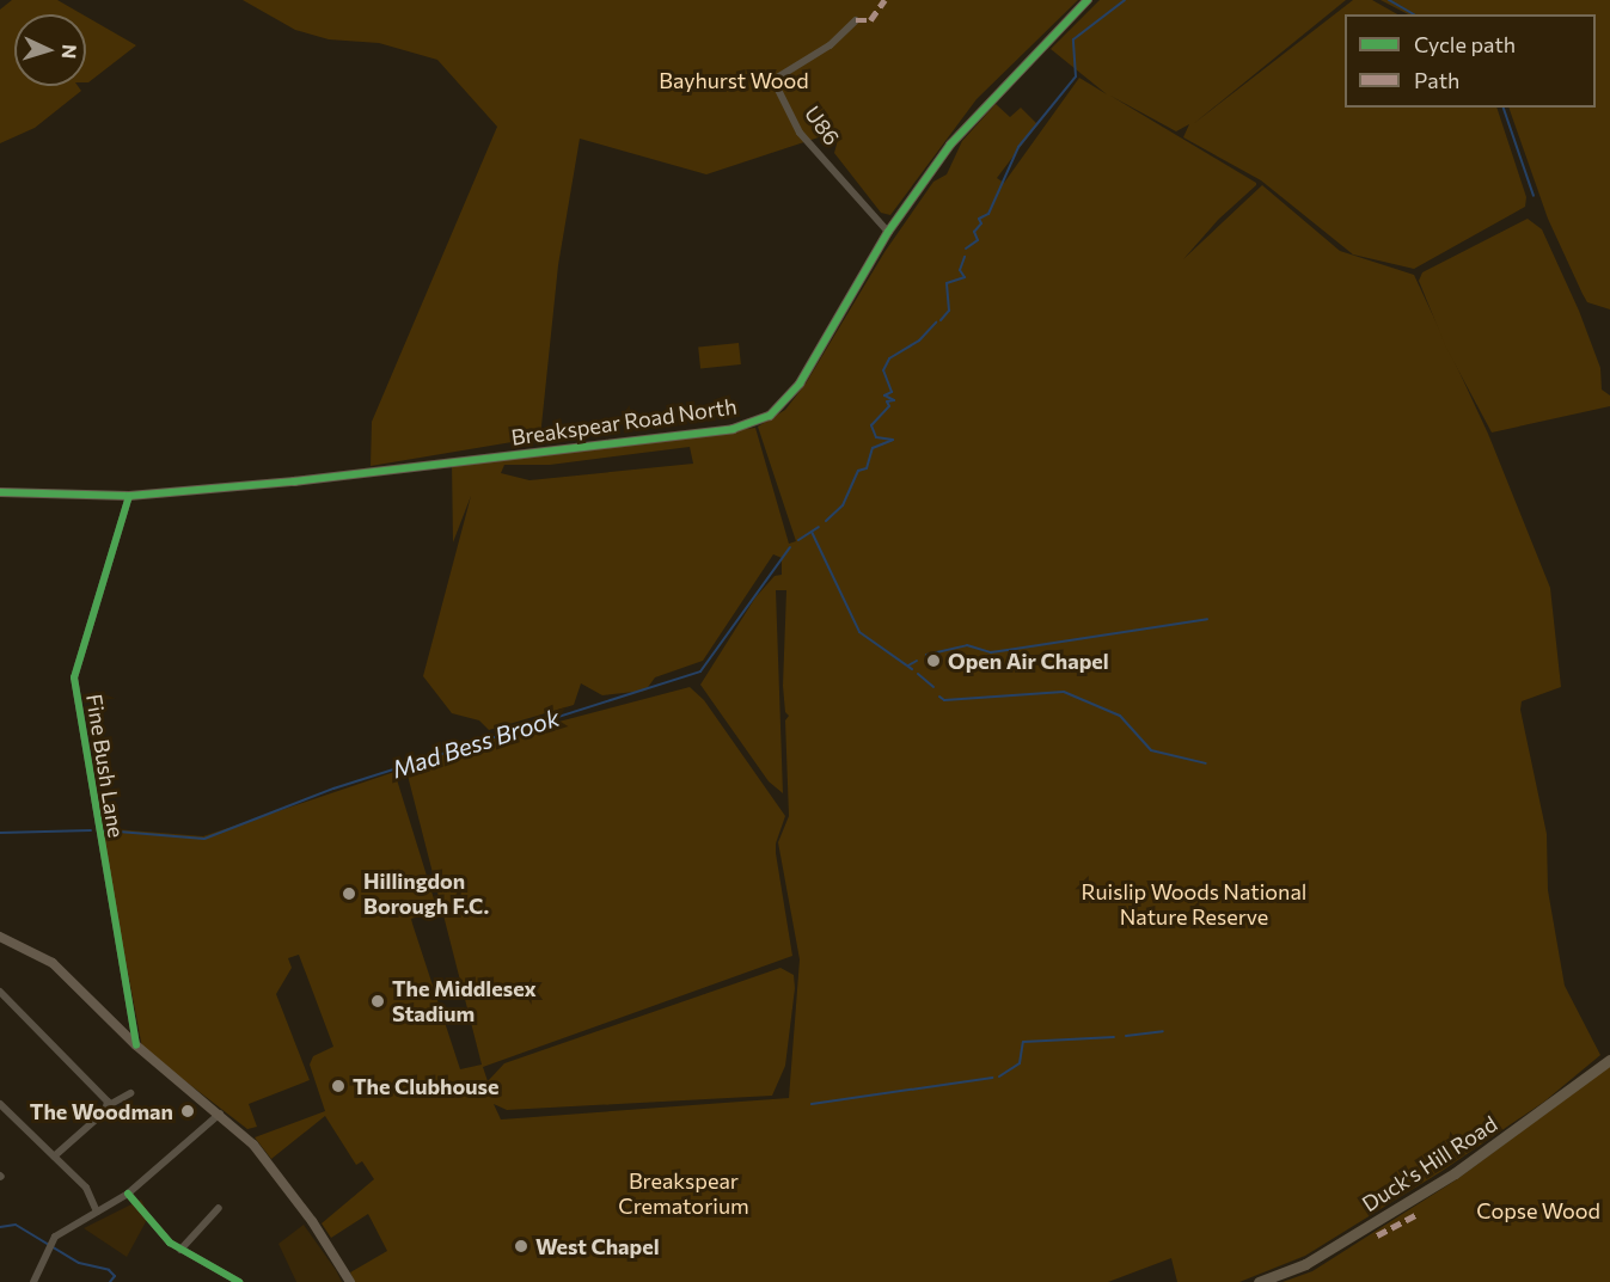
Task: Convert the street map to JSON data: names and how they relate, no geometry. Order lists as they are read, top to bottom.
{
  "streets": {
    "main road": ["Duck's Hill Road"],
    "street": ["U86", "Breakspear Road North", "Fine Bush Lane"]
  },
  "crossings": [
    ["U86", "Breakspear Road North"],
    ["Breakspear Road North", "Fine Bush Lane"]
  ],
  "water": ["Mad Bess Brook"],
  "parks": [
    "Bayhurst Wood",
    "Ruislip Woods National Nature Reserve",
    "Breakspear Crematorium",
    "Copse Wood"
  ],
  "places": [
    "Open Air Chapel",
    "Hillingdon Borough F.C.",
    "The Middlesex Stadium",
    "The Clubhouse",
    "The Woodman",
    "West Chapel"
  ],
  "legend": ["Cycle path", "Path"],
  "north": "right"
}
